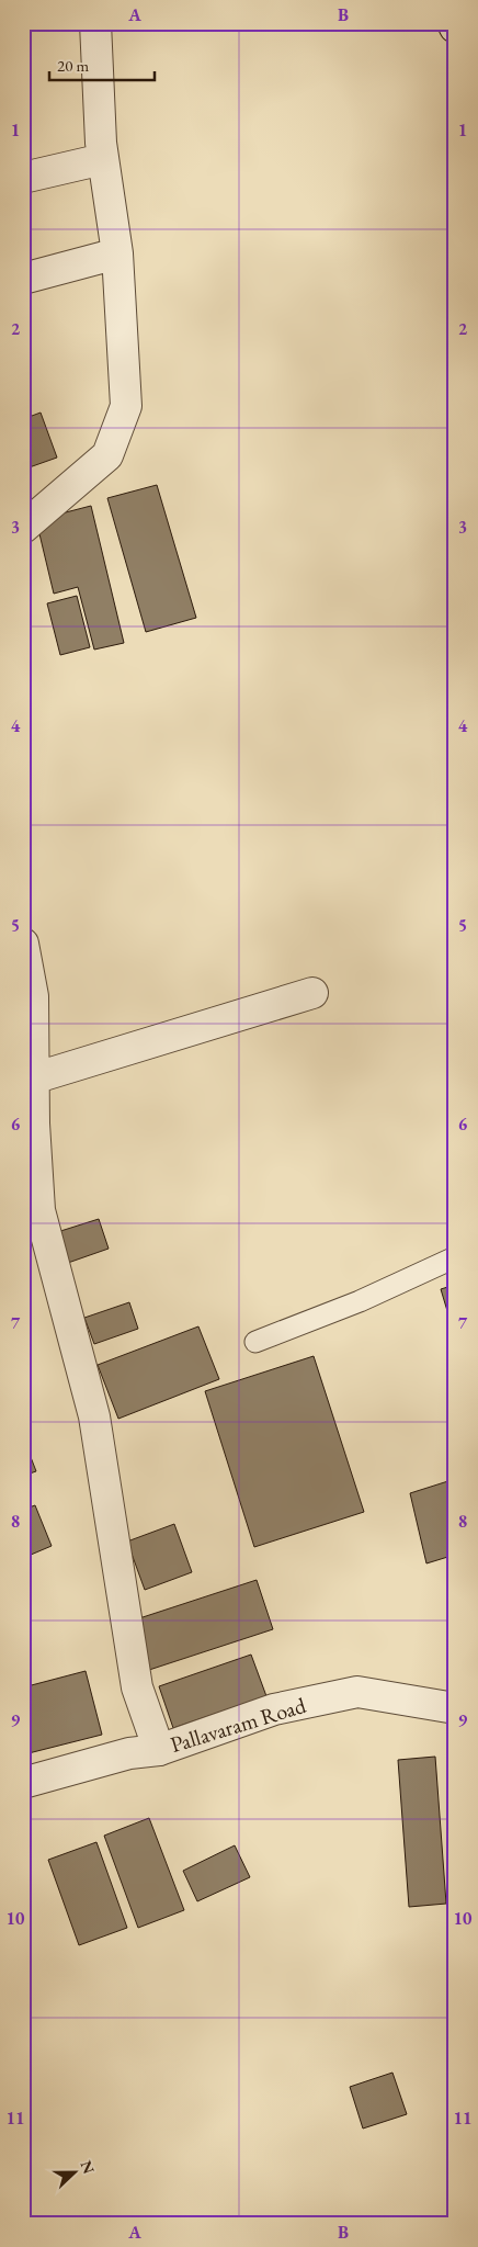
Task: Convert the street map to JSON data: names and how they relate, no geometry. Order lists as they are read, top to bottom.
{
  "streets": {
    "street": ["Pallavaram Road"]
  },
  "scale_bar": "20 m",
  "north": "right",
  "grid": {
    "columns": ["A", "B"],
    "rows": [
      "1",
      "2",
      "3",
      "4",
      "5",
      "6",
      "7",
      "8",
      "9",
      "10",
      "11"
    ]
  }
}
